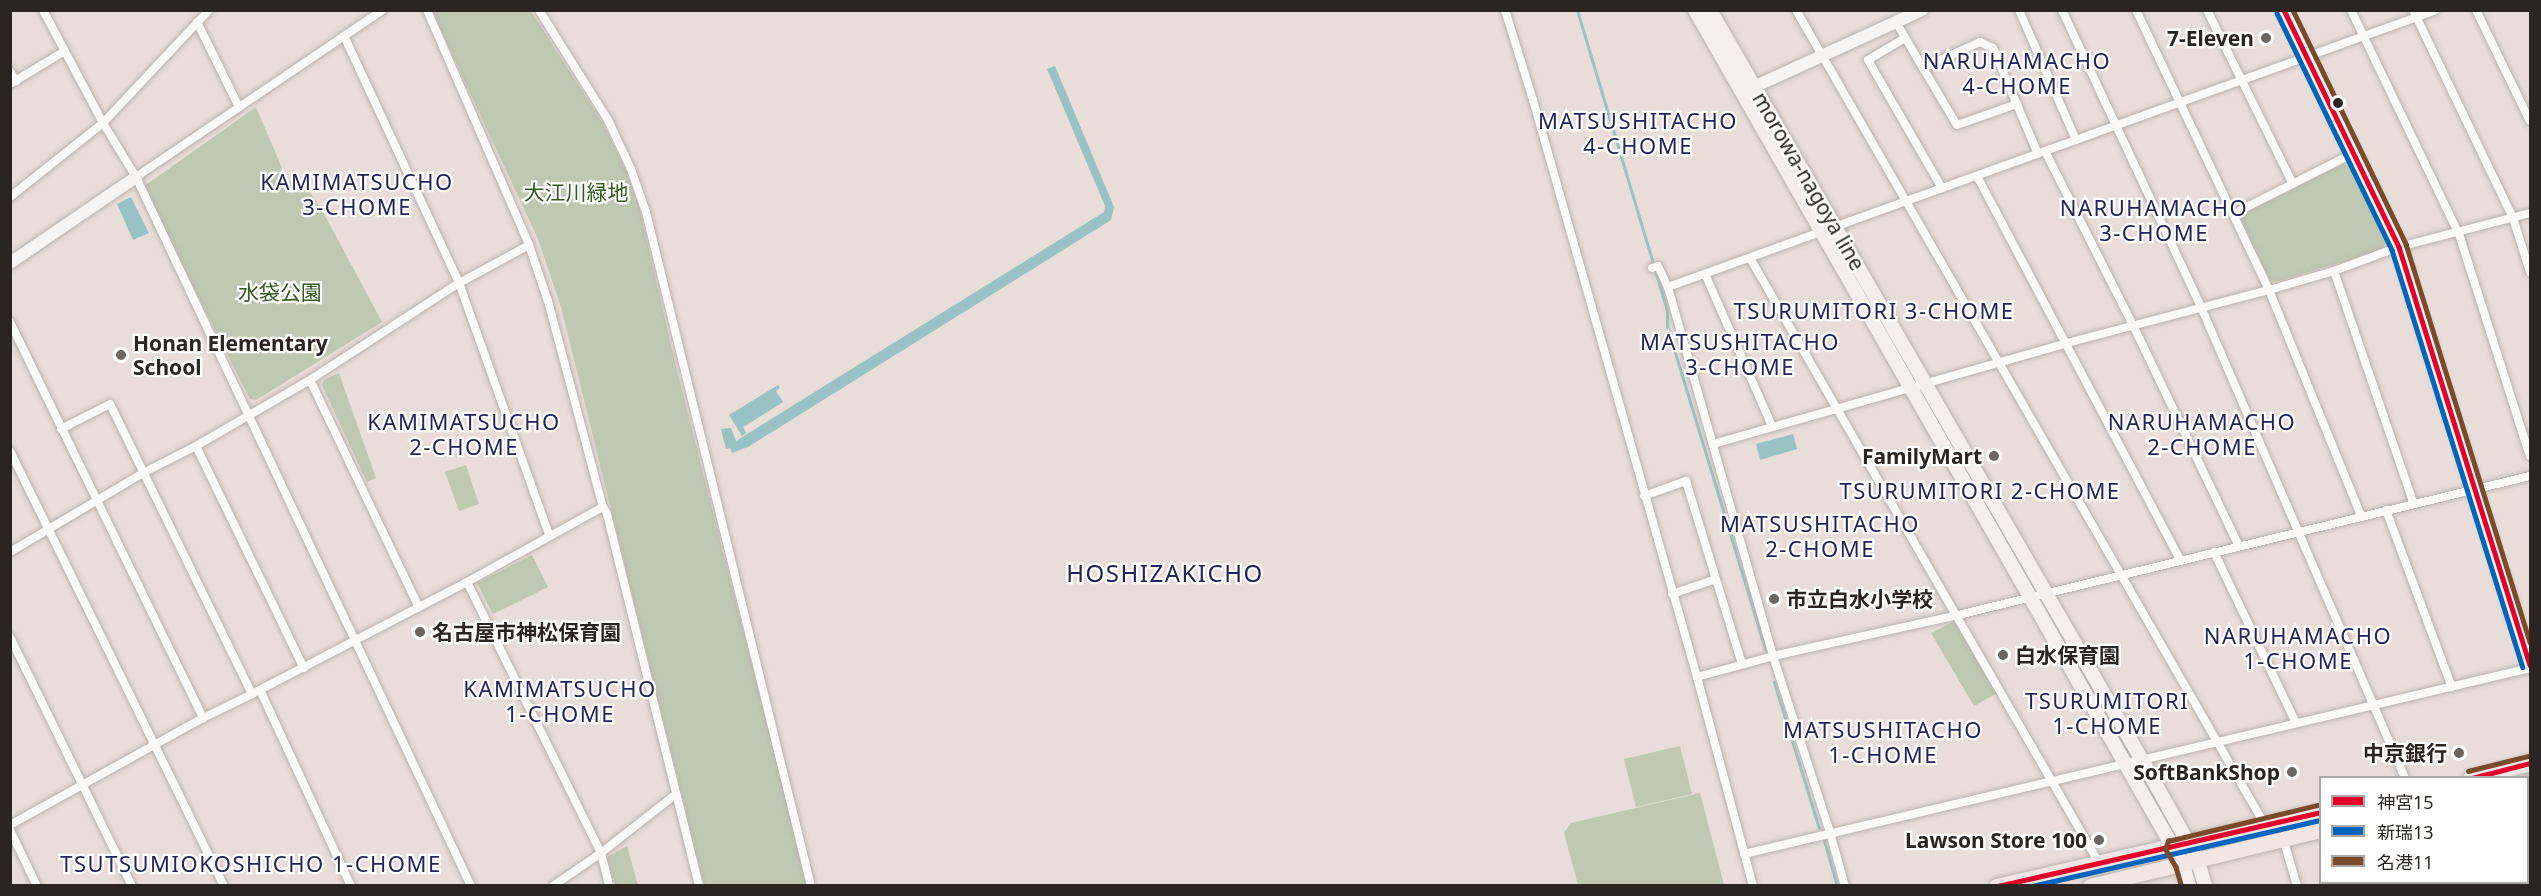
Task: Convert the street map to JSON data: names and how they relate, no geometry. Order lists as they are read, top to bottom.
{
  "streets": {
    "main road": ["morowa-nagoya line"]
  },
  "districts": [
    "NARUHAMACHO 4-CHOME",
    "MATSUSHITACHO 4-CHOME",
    "KAMIMATSUCHO 3-CHOME",
    "NARUHAMACHO 3-CHOME",
    "TSURUMITORI 3-CHOME",
    "MATSUSHITACHO 3-CHOME",
    "KAMIMATSUCHO 2-CHOME",
    "NARUHAMACHO 2-CHOME",
    "TSURUMITORI 2-CHOME",
    "MATSUSHITACHO 2-CHOME",
    "HOSHIZAKICHO",
    "NARUHAMACHO 1-CHOME",
    "KAMIMATSUCHO 1-CHOME",
    "TSURUMITORI 1-CHOME",
    "MATSUSHITACHO 1-CHOME",
    "TSUTSUMIOKOSHICHO 1-CHOME"
  ],
  "parks": ["大江川緑地", "水袋公園"],
  "places": [
    "7-Eleven",
    "Honan Elementary School",
    "FamilyMart",
    "市立白水小学校",
    "名古屋市神松保育園",
    "白水保育園",
    "中京銀行",
    "SoftBankShop",
    "Lawson Store 100"
  ],
  "lines": ["transit line 神宮15", "transit line 名港11", "transit line 新瑞13"],
  "legend": ["神宮15", "新瑞13", "名港11"]
}
